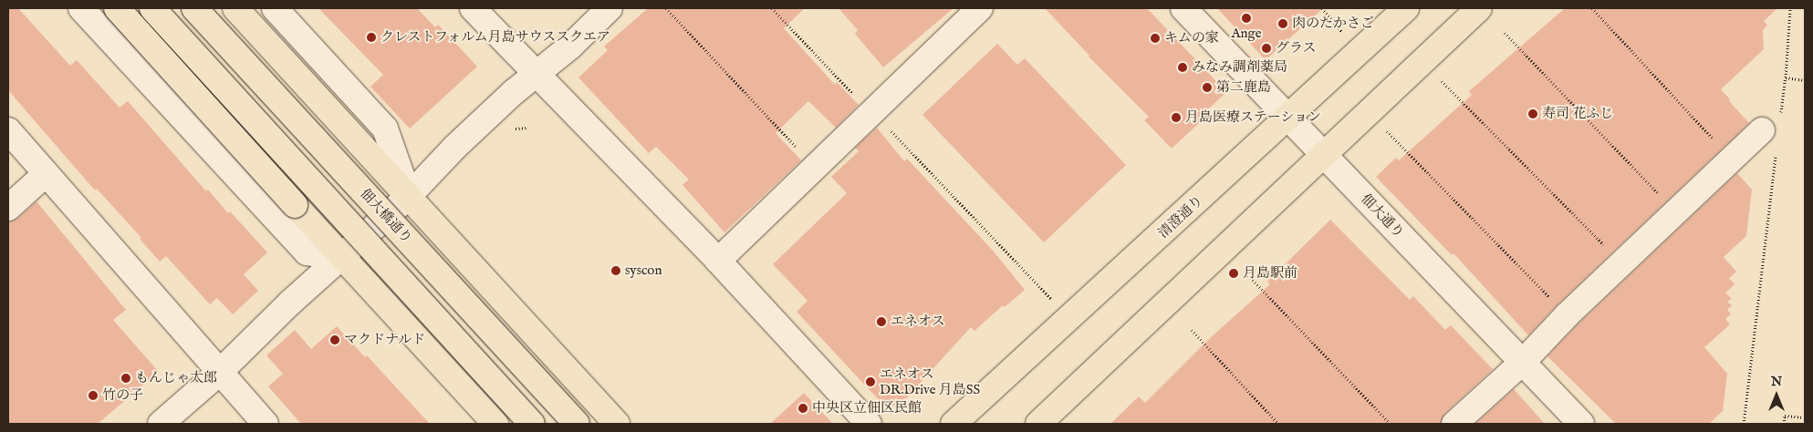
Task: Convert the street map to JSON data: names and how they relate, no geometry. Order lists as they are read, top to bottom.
{
  "streets": {
    "main road": ["佃大橋通り", "清澄通り"],
    "street": ["佃大通り"]
  },
  "crossings": [
    ["佃大通り", "清澄通り"]
  ],
  "places": [
    "Ange",
    "肉のたかさご",
    "クレストフォルム月島サウススクエア",
    "キムの家",
    "グラス",
    "みなみ調剤薬局",
    "第二鹿島",
    "寿司 花ふじ",
    "月島医療ステーション",
    "syscon",
    "月島駅前",
    "エネオス",
    "マクドナルド",
    "もんじゃ太郎",
    "エネオス DR.Drive 月島SS",
    "竹の子",
    "中央区立佃区民館"
  ],
  "north": "top"
}
